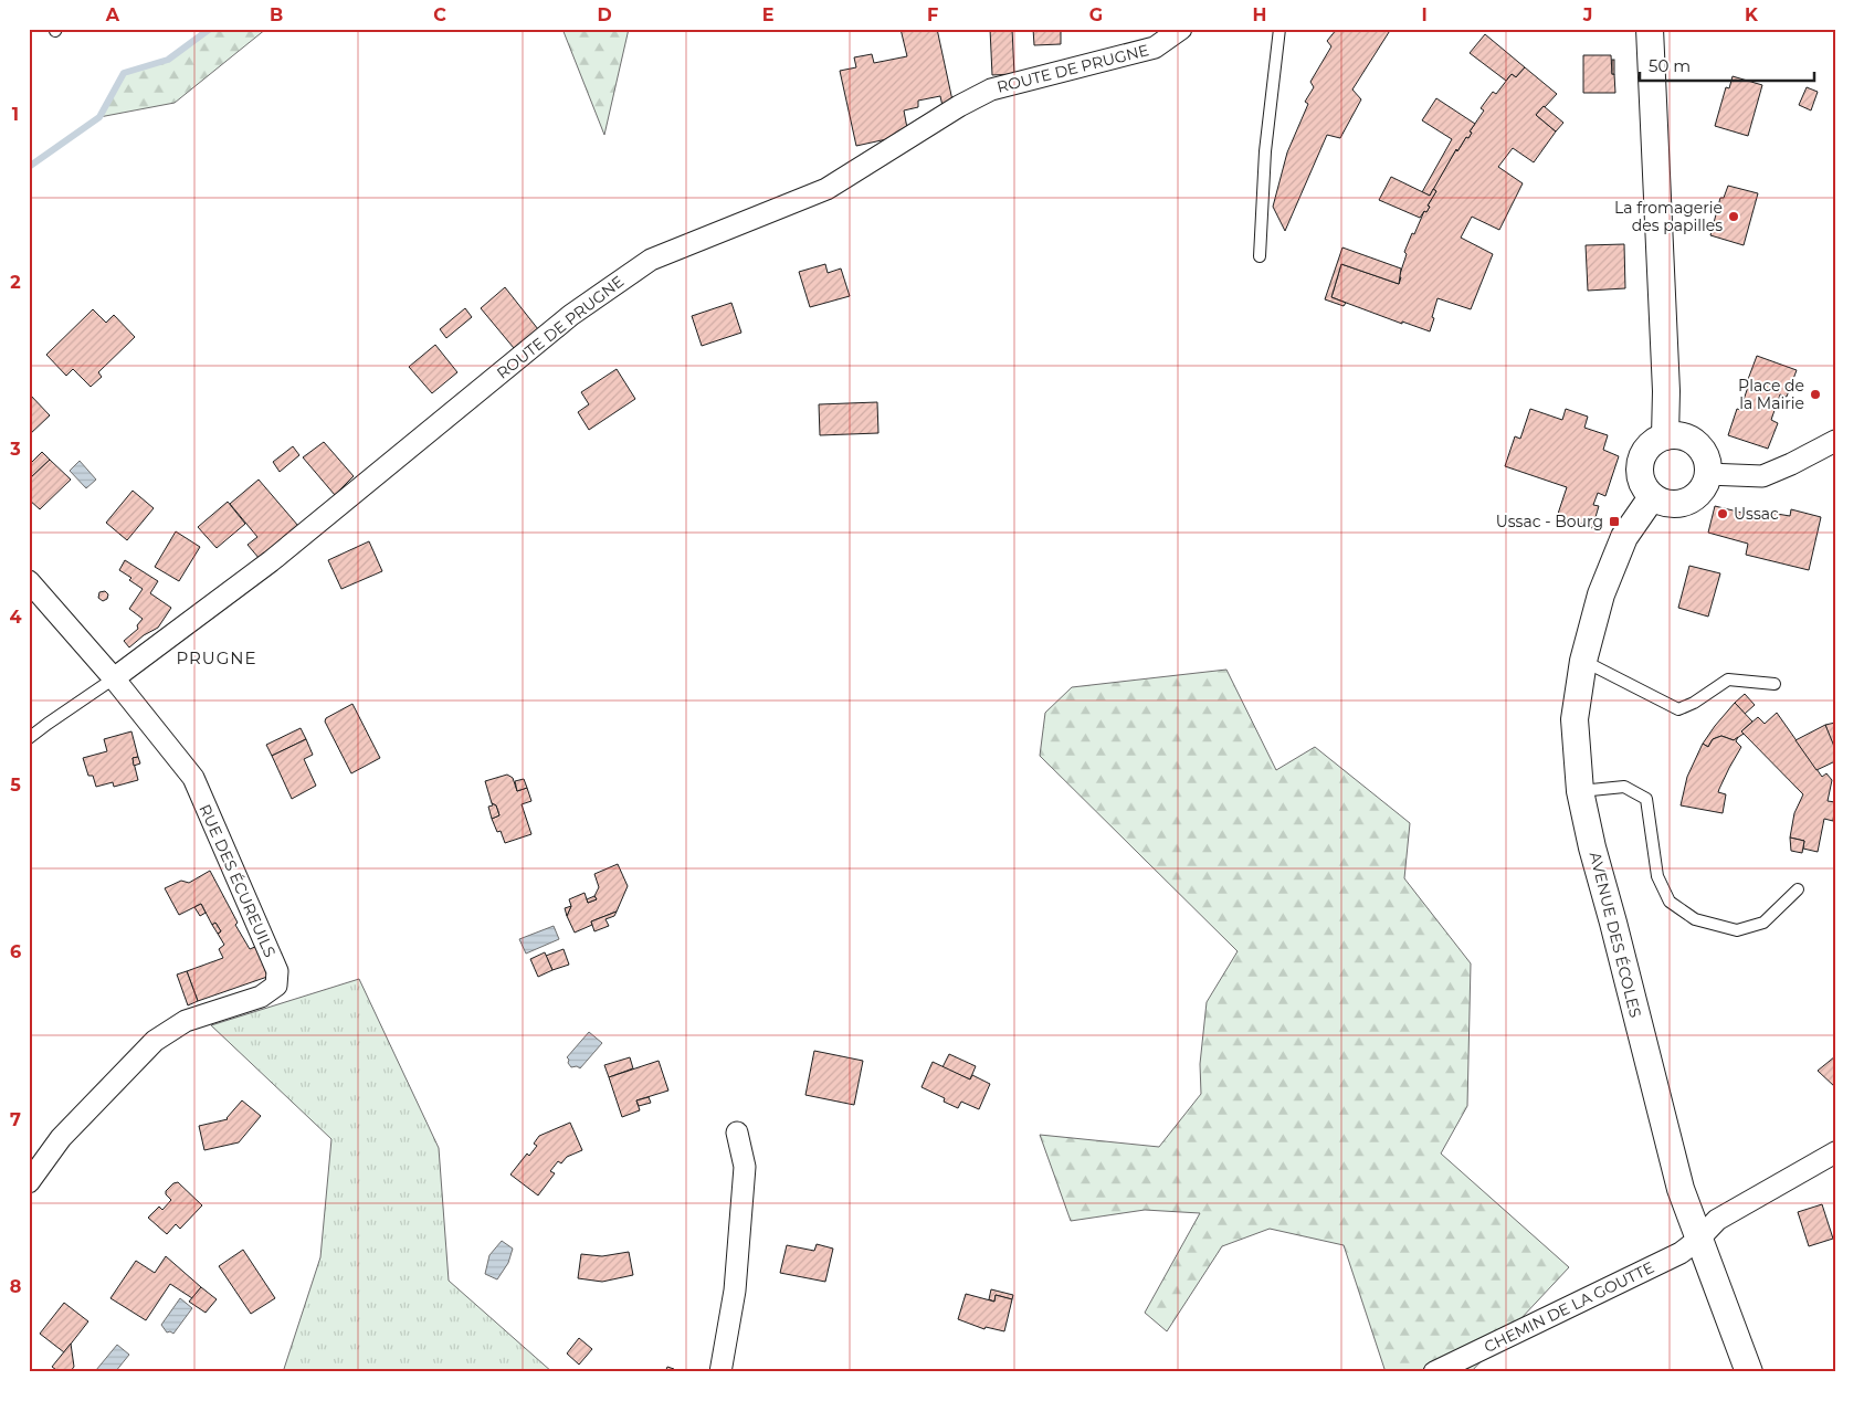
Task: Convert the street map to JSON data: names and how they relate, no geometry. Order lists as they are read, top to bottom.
{
  "streets": {
    "street": [
      "ROUTE DE PRUGNE",
      "RUE DES ÉCUREUILS",
      "AVENUE DES ÉCOLES",
      "CHEMIN DE LA GOUTTE"
    ]
  },
  "crossings": [
    ["ROUTE DE PRUGNE", "RUE DES ÉCUREUILS"],
    ["AVENUE DES ÉCOLES", "CHEMIN DE LA GOUTTE"]
  ],
  "districts": ["PRUGNE"],
  "places": {
    "other": ["La fromagerie des papilles", "Place de la Mairie", "Ussac"],
    "transit": ["Ussac - Bourg"]
  },
  "scale_bar": "50 m",
  "grid": {
    "columns": [
      "A",
      "B",
      "C",
      "D",
      "E",
      "F",
      "G",
      "H",
      "I",
      "J",
      "K"
    ],
    "rows": [
      "1",
      "2",
      "3",
      "4",
      "5",
      "6",
      "7",
      "8"
    ]
  }
}
